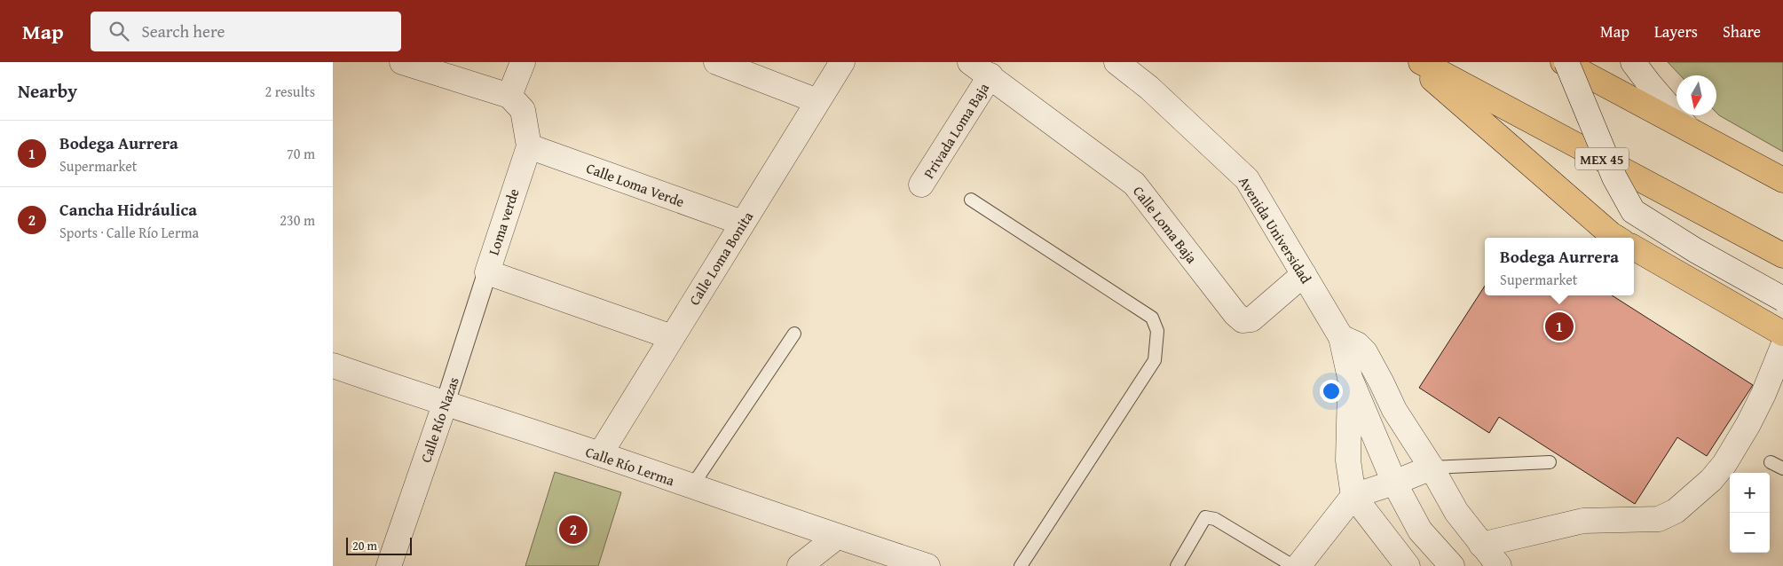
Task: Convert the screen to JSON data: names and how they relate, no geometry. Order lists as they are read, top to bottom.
{
  "streets": {
    "main road": ["MEX 45"],
    "street": [
      "Privada Loma Baja",
      "Calle Loma Verde",
      "Loma verde",
      "Calle Loma Baja",
      "Avenida Universidad",
      "Calle Loma Bonita",
      "Calle Río Nazas",
      "Calle Río Lerma"
    ]
  },
  "crossings": [
    ["Privada Loma Baja", "Calle Loma Baja"],
    ["Calle Loma Verde", "Loma verde"],
    ["Calle Loma Verde", "Calle Loma Bonita"],
    ["Loma verde", "Calle Loma Bonita"],
    ["Loma verde", "Calle Río Nazas"],
    ["Calle Loma Baja", "Avenida Universidad"],
    ["Calle Loma Bonita", "Calle Río Lerma"],
    ["Calle Río Nazas", "Calle Río Lerma"]
  ],
  "scale_bar": "20 m",
  "north": "bottom",
  "page": {
    "header": "Map",
    "search": "Search here",
    "nav": ["Map", "Layers", "Share"],
    "heading": ["Nearby", "2 results"],
    "list": [
      {
        "mark": "1",
        "name": "Bodega Aurrera",
        "note": "Supermarket",
        "value": "70 m"
      },
      {
        "mark": "2",
        "name": "Cancha Hidráulica",
        "note": "Sports · Calle Río Lerma",
        "value": "230 m"
      }
    ],
    "popup": ["Bodega Aurrera", "Supermarket"],
    "pins": ["1", "2"],
    "map_buttons": ["+", "−"],
    "scale": "20 m"
  }
}
